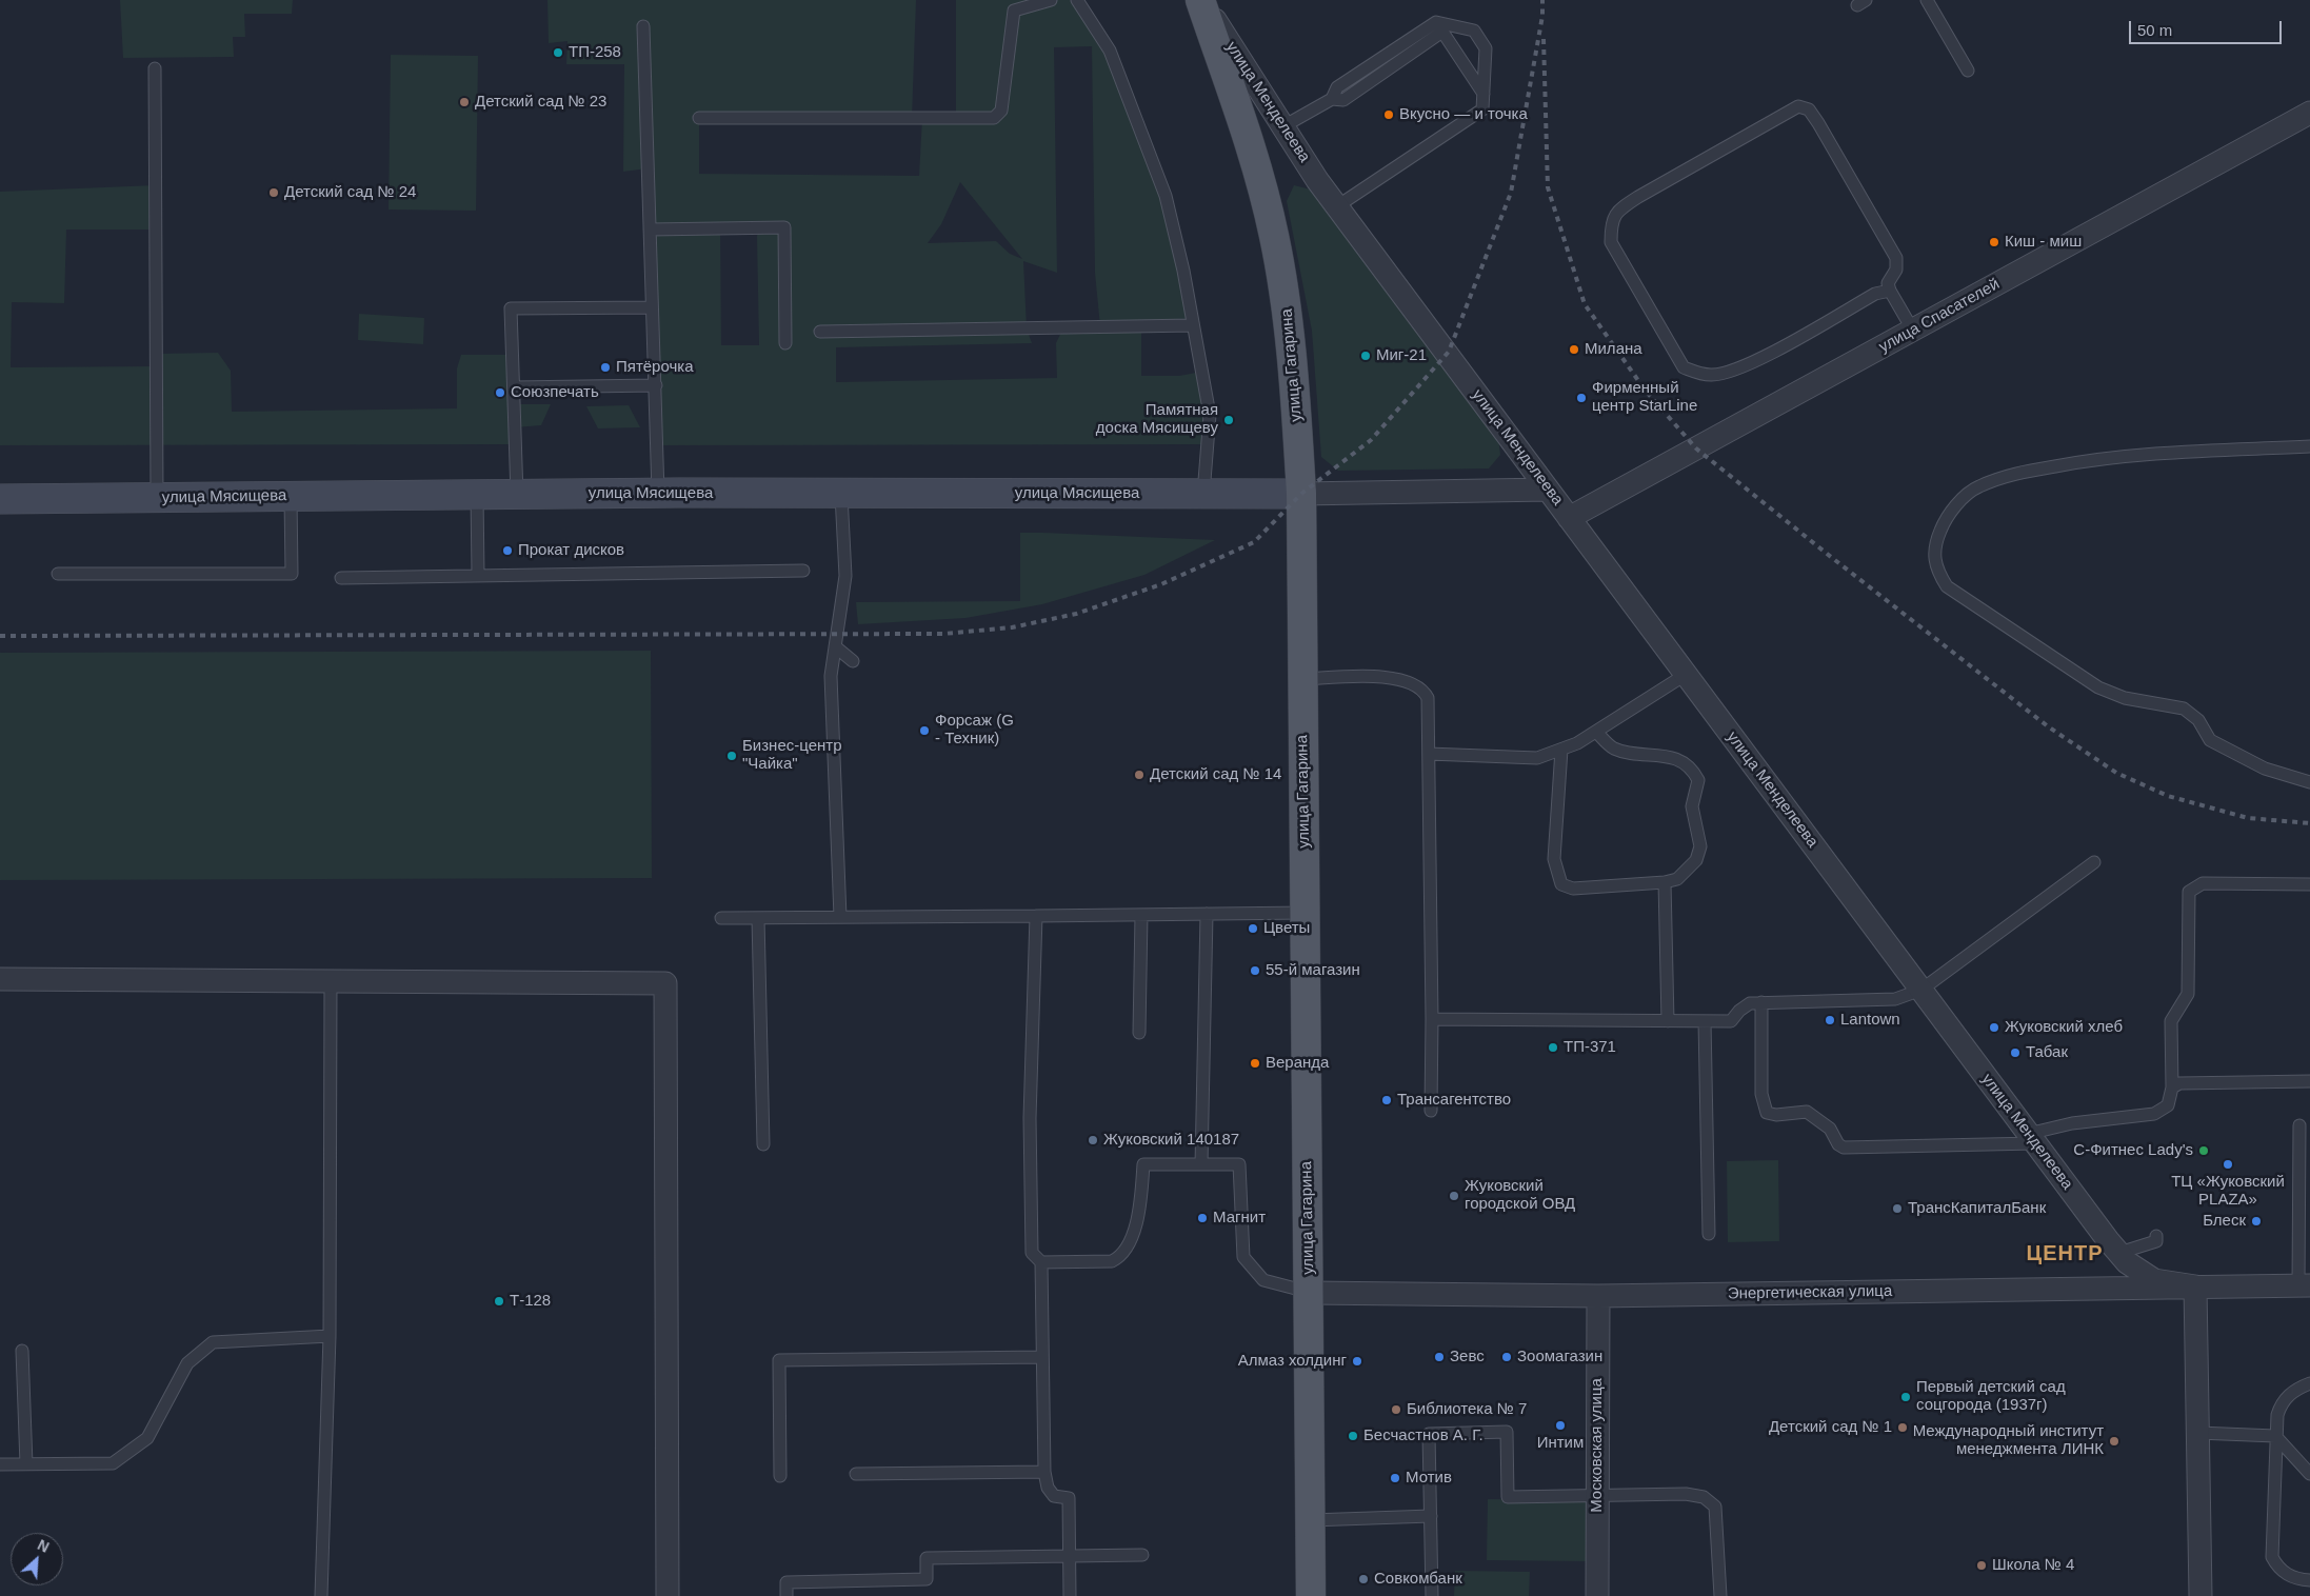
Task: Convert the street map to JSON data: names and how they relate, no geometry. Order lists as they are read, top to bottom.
{
  "streets": {
    "main road": ["улица Гагарина", "улица Мясищева"],
    "street": [
      "улица Менделеева",
      "улица Спасателей",
      "Энергетическая улица",
      "Московская улица"
    ]
  },
  "crossings": [
    ["улица Менделеева", "улица Спасателей"],
    ["улица Менделеева", "улица Гагарина"],
    ["улица Менделеева", "Энергетическая улица"],
    ["улица Гагарина", "улица Мясищева"],
    ["улица Гагарина", "Энергетическая улица"],
    ["Энергетическая улица", "Московская улица"]
  ],
  "districts": ["ЦЕНТР"],
  "places": [
    "ТП-258",
    "Детский сад № 23",
    "Вкусно — и точка",
    "Детский сад № 24",
    "Киш - миш",
    "Милана",
    "Миг-21",
    "Пятёрочка",
    "Союзпечать",
    "Фирменный центр StarLine",
    "Памятная доска Мясищеву",
    "Прокат дисков",
    "Форсаж (G - Техник)",
    "Бизнес-центр \"Чайка\"",
    "Детский сад № 14",
    "Цветы",
    "55-й магазин",
    "Lantown",
    "Жуковский хлеб",
    "ТП-371",
    "Табак",
    "Веранда",
    "Трансагентство",
    "Жуковский 140187",
    "С-Фитнес Lady's",
    "ТЦ «Жуковский PLAZA»",
    "Жуковский городской ОВД",
    "ТрансКапиталБанк",
    "Магнит",
    "Блеск",
    "Т-128",
    "Зевс",
    "Зоомагазин",
    "Алмаз холдинг",
    "Первый детский сад соцгорода (1937г)",
    "Библиотека № 7",
    "Интим",
    "Детский сад № 1",
    "Бесчастнов А. Г.",
    "Международный институт менеджмента ЛИНК",
    "Мотив",
    "Школа № 4",
    "Совкомбанк"
  ],
  "scale_bar": "50 m",
  "north": "top right"
}
